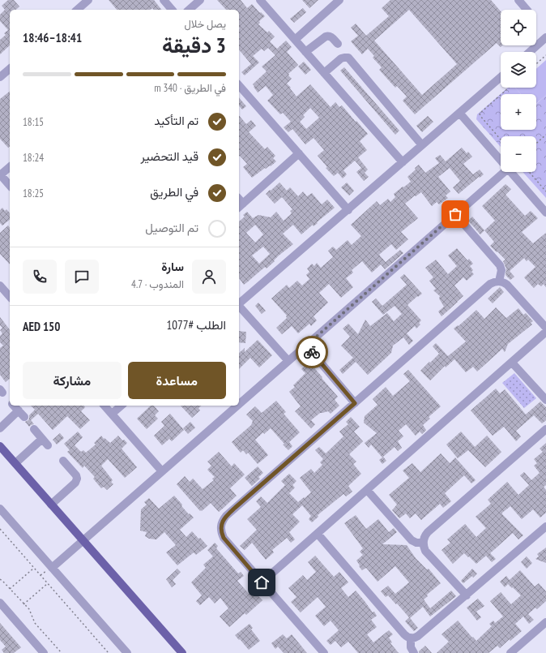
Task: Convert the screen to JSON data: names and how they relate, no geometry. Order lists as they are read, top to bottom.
{
  "page": {
    "map_buttons": ["+", "−"],
    "heading": ["3 دقيقة", "يصل خلال", "18:41–18:46"],
    "panel": [
      "سارة",
      "المندوب · 4.7",
      "الطلب #1077",
      "AED 150"
    ],
    "bar": "في الطريق · 340 m",
    "list": [
      ["تم التأكيد", "18:15"],
      ["قيد التحضير", "18:24"],
      ["في الطريق", "18:25"],
      "تم التوصيل"
    ],
    "buttons": ["مساعدة", "مشاركة"]
  }
}
